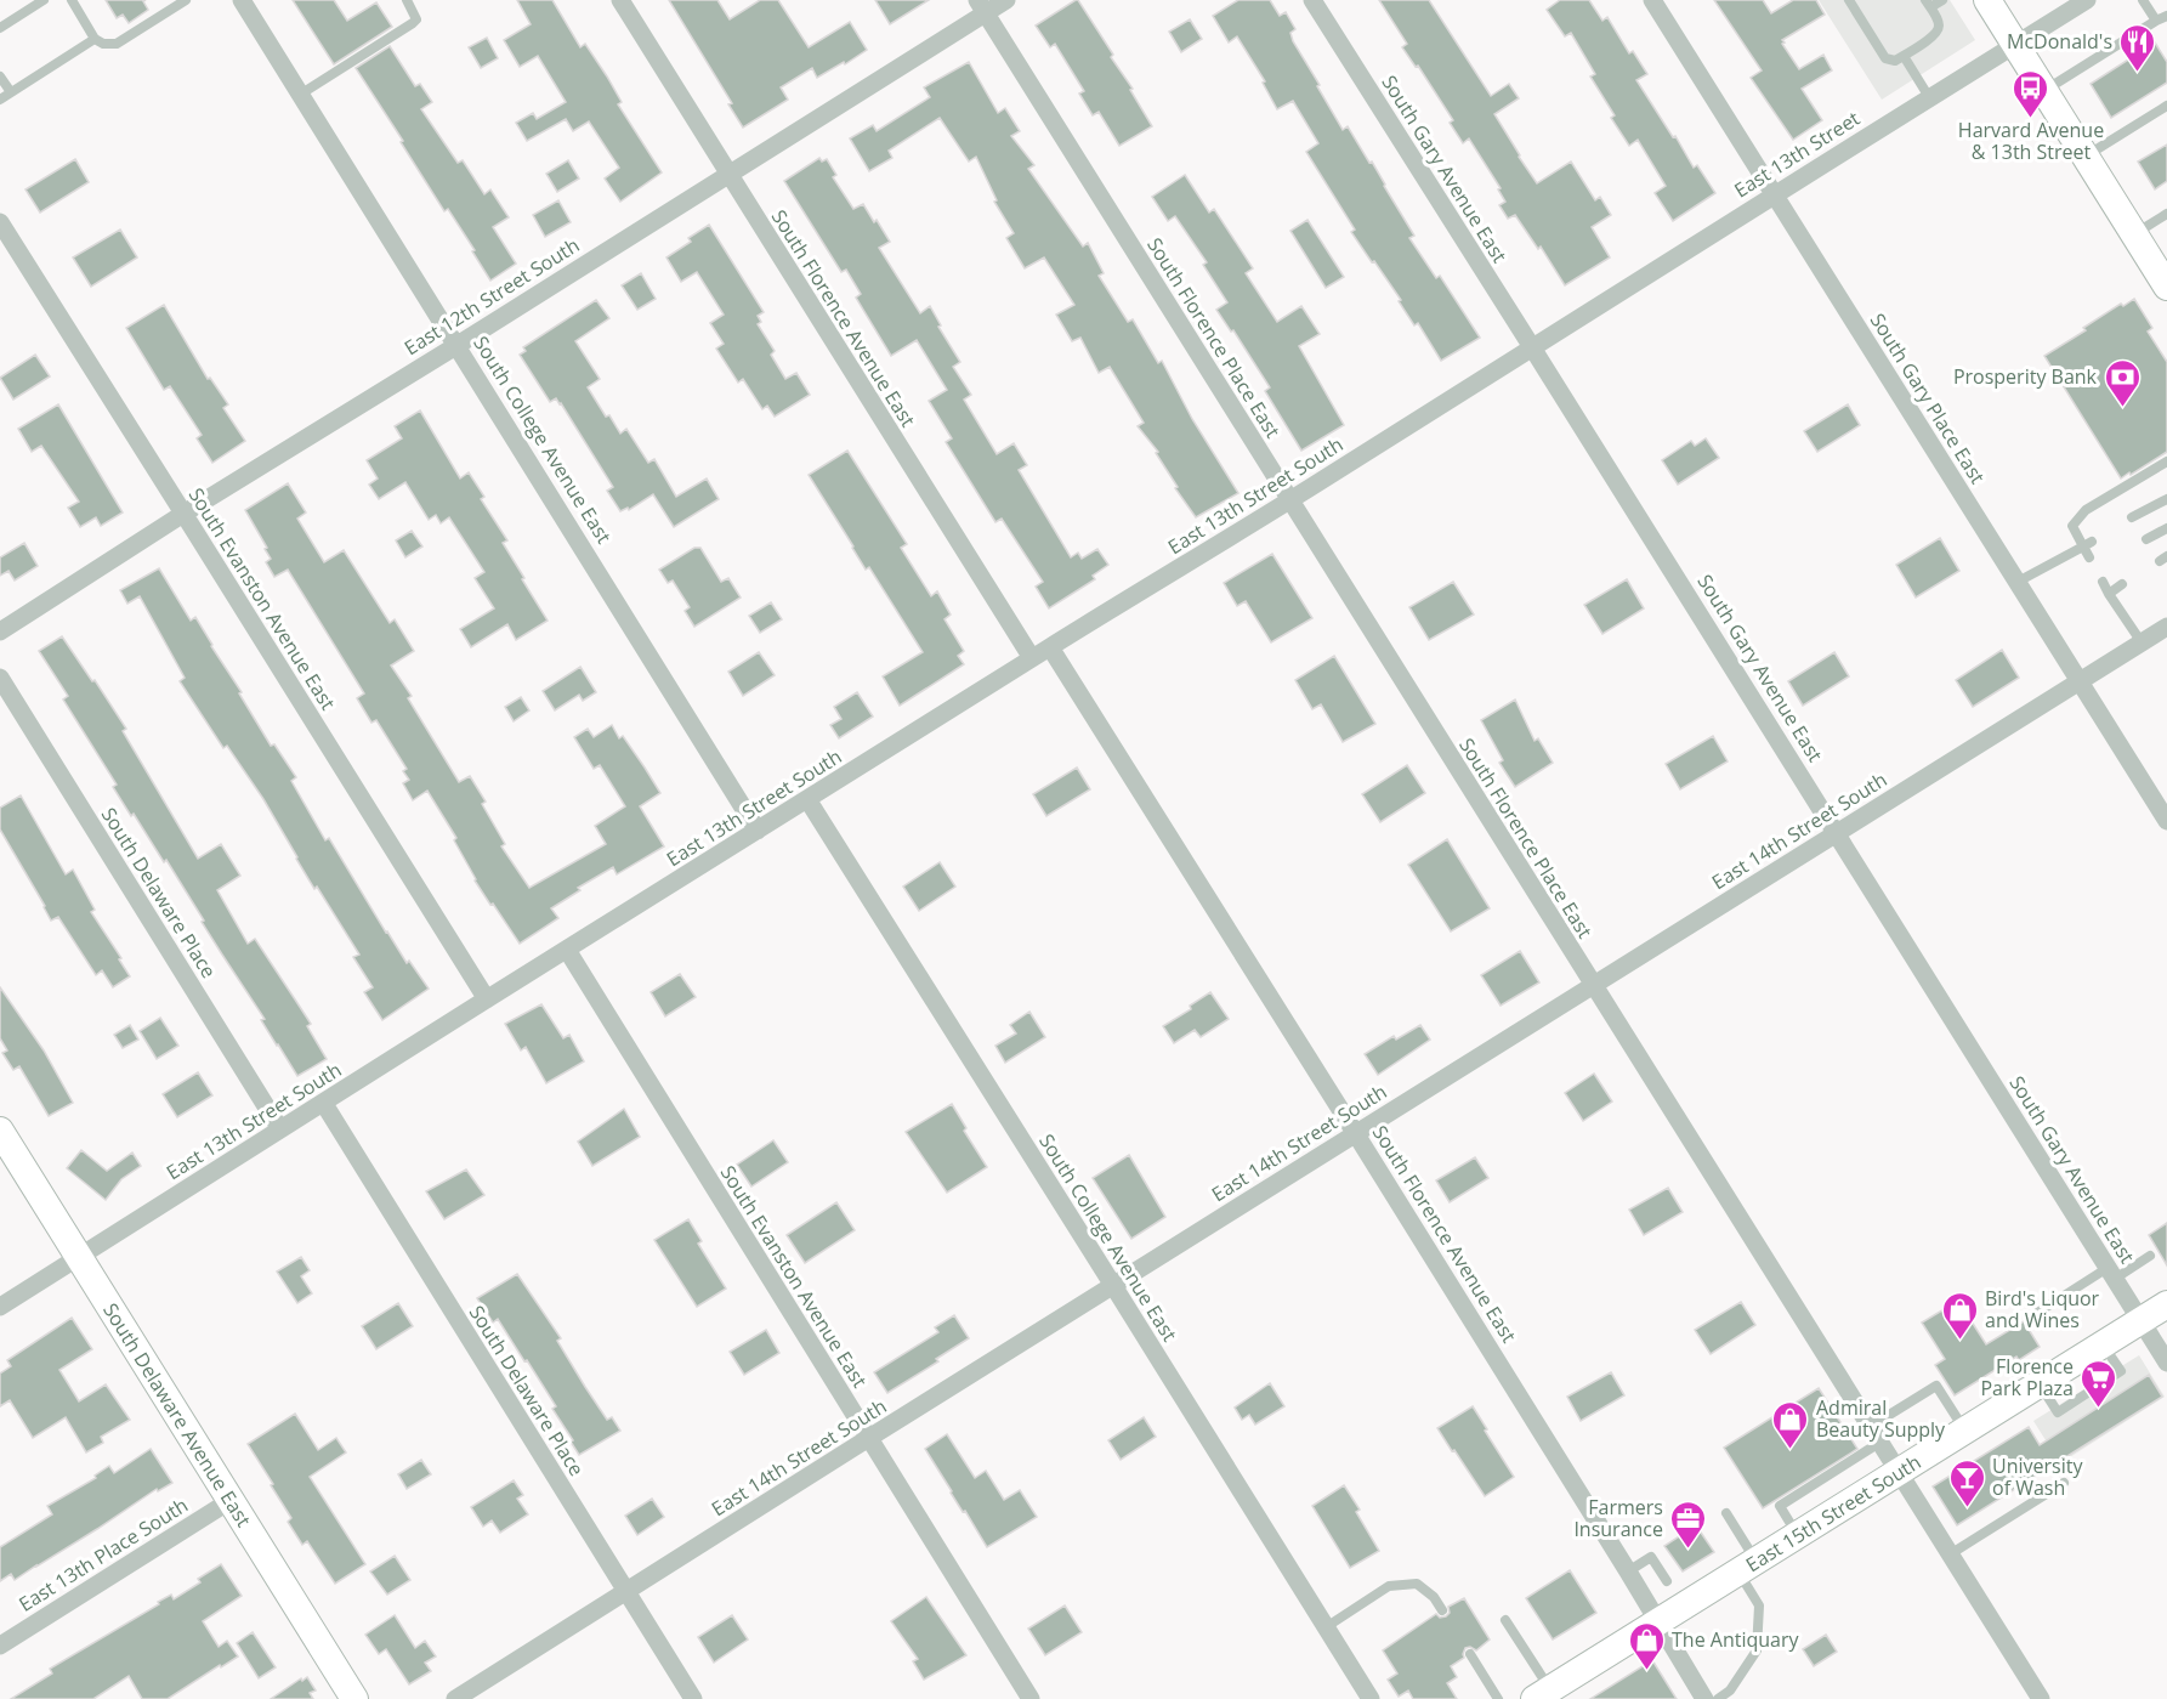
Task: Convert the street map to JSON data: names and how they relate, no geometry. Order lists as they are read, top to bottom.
{
  "streets": {
    "main road": ["South Delaware Avenue East", "East 15th Street South"],
    "street": [
      "East 13th Street",
      "South Gary Avenue East",
      "East 12th Street South",
      "South Florence Avenue East",
      "South Florence Place East",
      "South Gary Place East",
      "South College Avenue East",
      "East 13th Street South",
      "South Evanston Avenue East",
      "East 14th Street South",
      "South Delaware Place",
      "East 13th Place South"
    ]
  },
  "crossings": [
    ["East 13th Street", "South Gary Avenue East"],
    ["East 13th Street", "South Gary Place East"],
    ["East 13th Street", "East 13th Street South"],
    ["South Gary Avenue East", "East 13th Street South"],
    ["South Gary Avenue East", "East 14th Street South"],
    ["South Gary Avenue East", "East 15th Street South"],
    ["East 12th Street South", "South Florence Avenue East"],
    ["East 12th Street South", "South Florence Place East"],
    ["East 12th Street South", "South College Avenue East"],
    ["East 12th Street South", "South Evanston Avenue East"],
    ["South Florence Avenue East", "East 13th Street South"],
    ["South Florence Avenue East", "East 14th Street South"],
    ["South Florence Avenue East", "East 15th Street South"],
    ["South Florence Place East", "East 13th Street South"],
    ["South Florence Place East", "East 14th Street South"],
    ["South Florence Place East", "East 15th Street South"],
    ["South Gary Place East", "East 14th Street South"],
    ["South College Avenue East", "East 13th Street South"],
    ["South College Avenue East", "East 14th Street South"],
    ["East 13th Street South", "South Evanston Avenue East"],
    ["East 13th Street South", "South Delaware Place"],
    ["East 13th Street South", "South Delaware Avenue East"],
    ["South Evanston Avenue East", "East 14th Street South"],
    ["East 14th Street South", "South Delaware Place"],
    ["South Delaware Avenue East", "East 13th Place South"]
  ],
  "places": {
    "restaurant": ["McDonald's"],
    "bus stop": ["Harvard Avenue & 13th Street"],
    "bank": ["Prosperity Bank"],
    "shop": ["Bird's Liquor and Wines", "Admiral Beauty Supply", "The Antiquary"],
    "supermarket": ["Florence Park Plaza"],
    "bar": ["University of Wash"],
    "office": ["Farmers Insurance"]
  }
}
